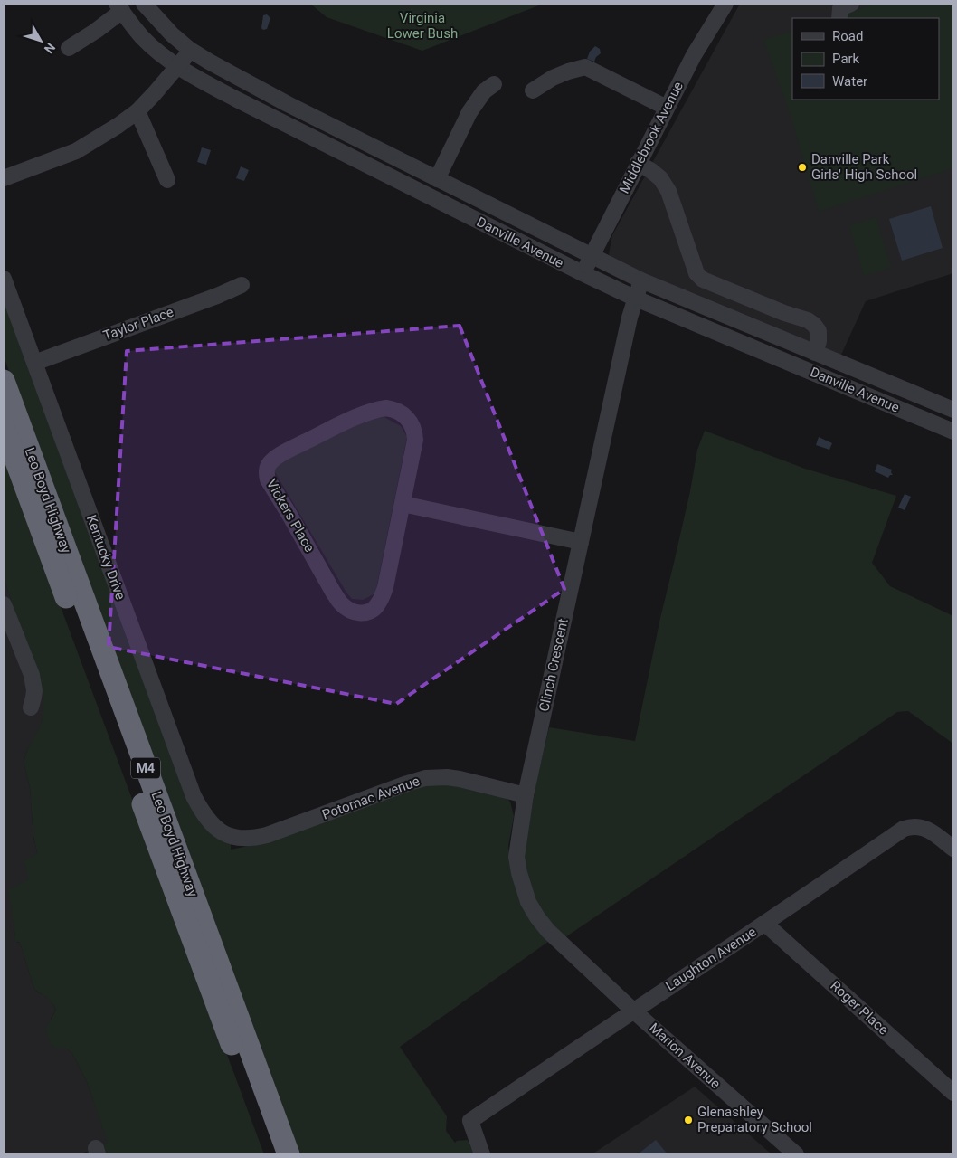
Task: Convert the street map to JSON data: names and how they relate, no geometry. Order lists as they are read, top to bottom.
{
  "streets": {
    "highway": ["Leo Boyd Highway", "M4"],
    "street": [
      "Middlebrook Avenue",
      "Danville Avenue",
      "Taylor Place",
      "Vickers Place",
      "Kentucky Drive",
      "Clinch Crescent",
      "Potomac Avenue",
      "Laughton Avenue",
      "Roger Place",
      "Marion Avenue"
    ]
  },
  "crossings": [
    ["Middlebrook Avenue", "Danville Avenue"],
    ["Danville Avenue", "Clinch Crescent"],
    ["Taylor Place", "Kentucky Drive"],
    ["Kentucky Drive", "Potomac Avenue"],
    ["Clinch Crescent", "Potomac Avenue"],
    ["Clinch Crescent", "Laughton Avenue"],
    ["Clinch Crescent", "Marion Avenue"],
    ["Laughton Avenue", "Roger Place"],
    ["Laughton Avenue", "Marion Avenue"]
  ],
  "parks": ["Virginia Lower Bush"],
  "places": ["Danville Park Girls' High School", "Glenashley Preparatory School"],
  "legend": ["Road", "Park", "Water"],
  "north": "bottom right"
}
